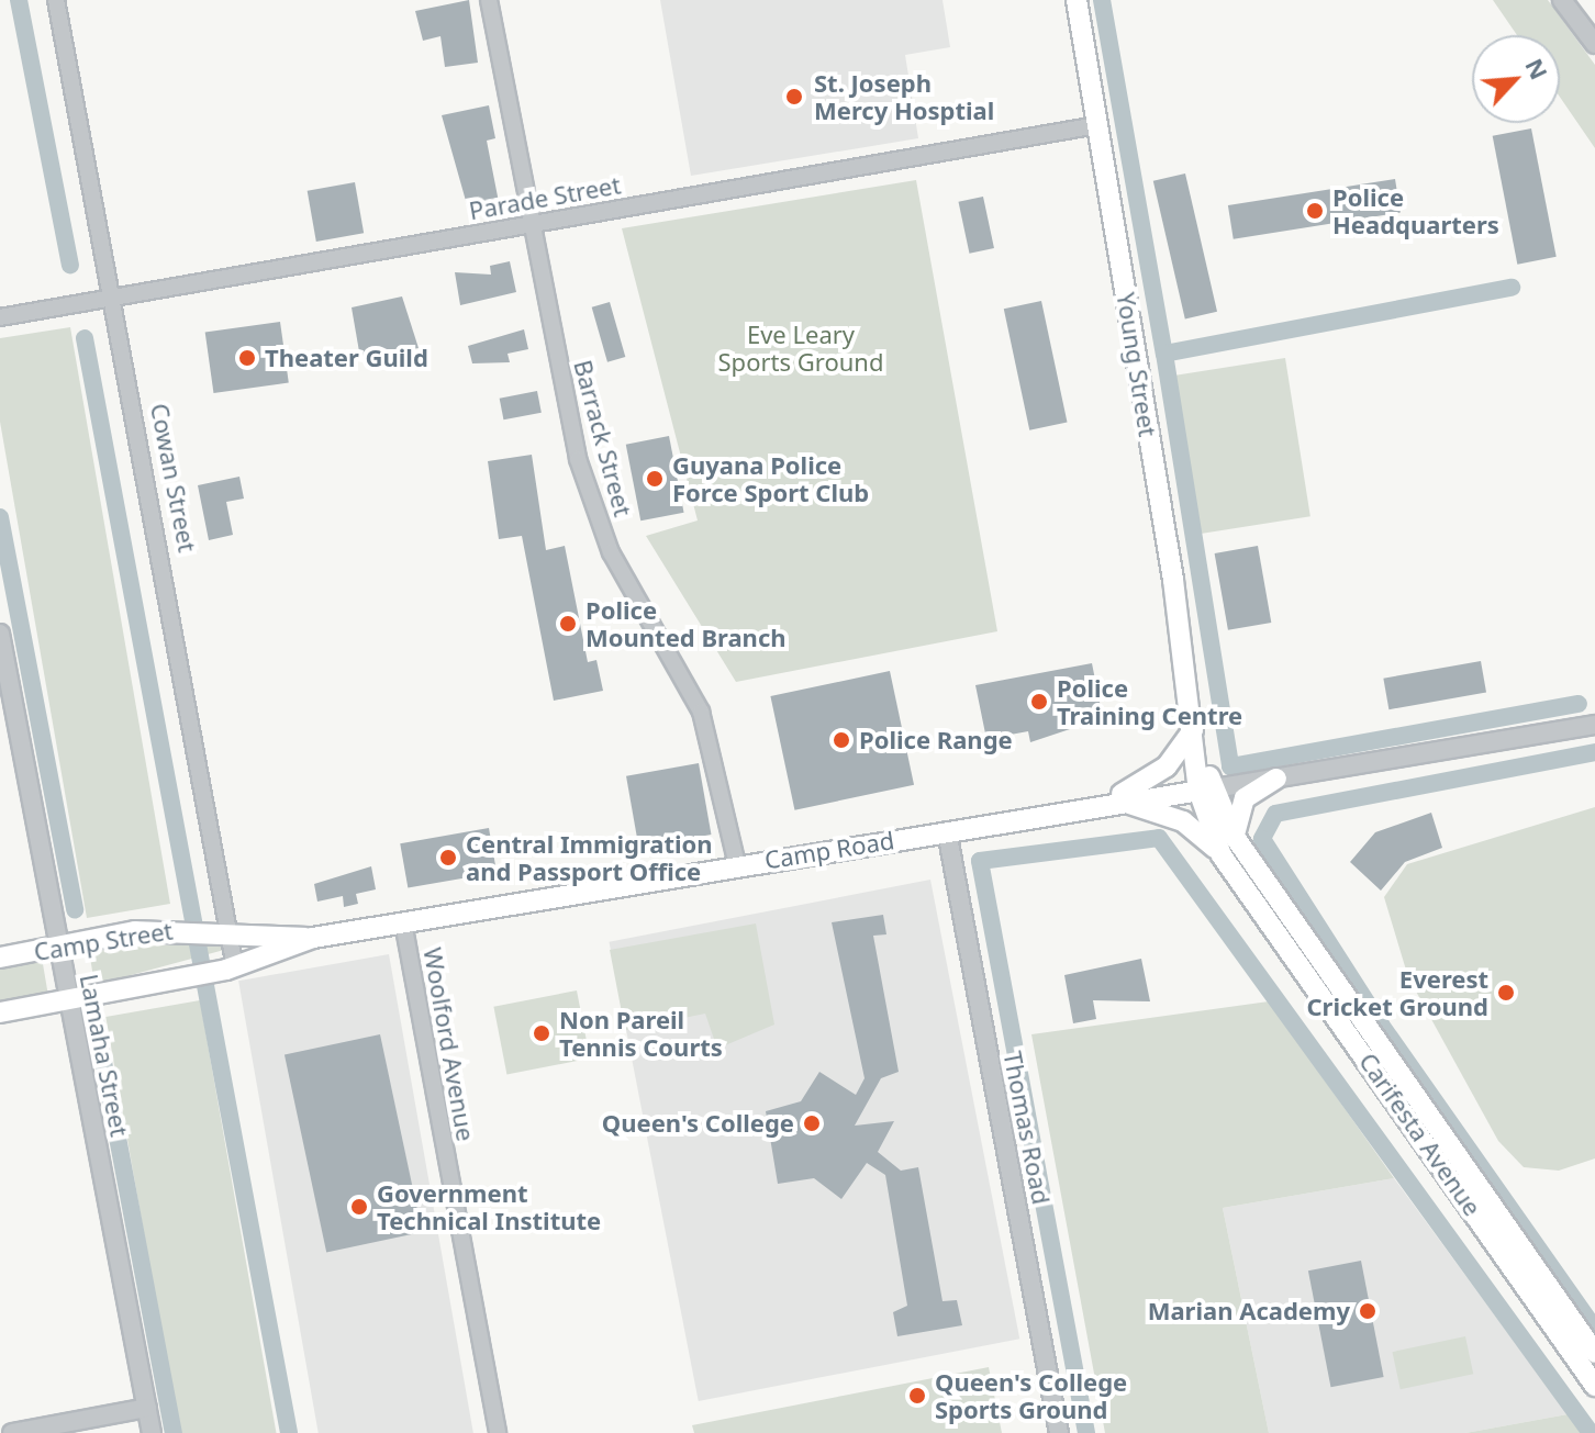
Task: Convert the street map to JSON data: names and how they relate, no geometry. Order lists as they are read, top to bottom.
{
  "streets": {
    "main road": [
      "Young Street",
      "Camp Road",
      "Camp Street",
      "Carifesta Avenue"
    ],
    "street": [
      "Parade Street",
      "Barrack Street",
      "Cowan Street",
      "Woolford Avenue",
      "Lamaha Street",
      "Thomas Road"
    ]
  },
  "crossings": [
    ["Parade Street", "Young Street"],
    ["Parade Street", "Barrack Street"],
    ["Parade Street", "Cowan Street"],
    ["Young Street", "Camp Road"],
    ["Young Street", "Carifesta Avenue"],
    ["Barrack Street", "Camp Road"],
    ["Cowan Street", "Camp Road"],
    ["Cowan Street", "Camp Street"],
    ["Camp Road", "Camp Street"],
    ["Camp Road", "Woolford Avenue"],
    ["Camp Road", "Lamaha Street"],
    ["Camp Road", "Thomas Road"],
    ["Camp Road", "Carifesta Avenue"],
    ["Camp Street", "Lamaha Street"]
  ],
  "parks": ["Eve Leary Sports Ground"],
  "places": [
    "St. Joseph Mercy Hosptial",
    "Police Headquarters",
    "Theater Guild",
    "Guyana Police Force Sport Club",
    "Police Mounted Branch",
    "Police Training Centre",
    "Police Range",
    "Central Immigration and Passport Office",
    "Everest Cricket Ground",
    "Non Pareil Tennis Courts",
    "Queen's College",
    "Government Technical Institute",
    "Marian Academy",
    "Queen's College Sports Ground"
  ],
  "north": "top right"
}
